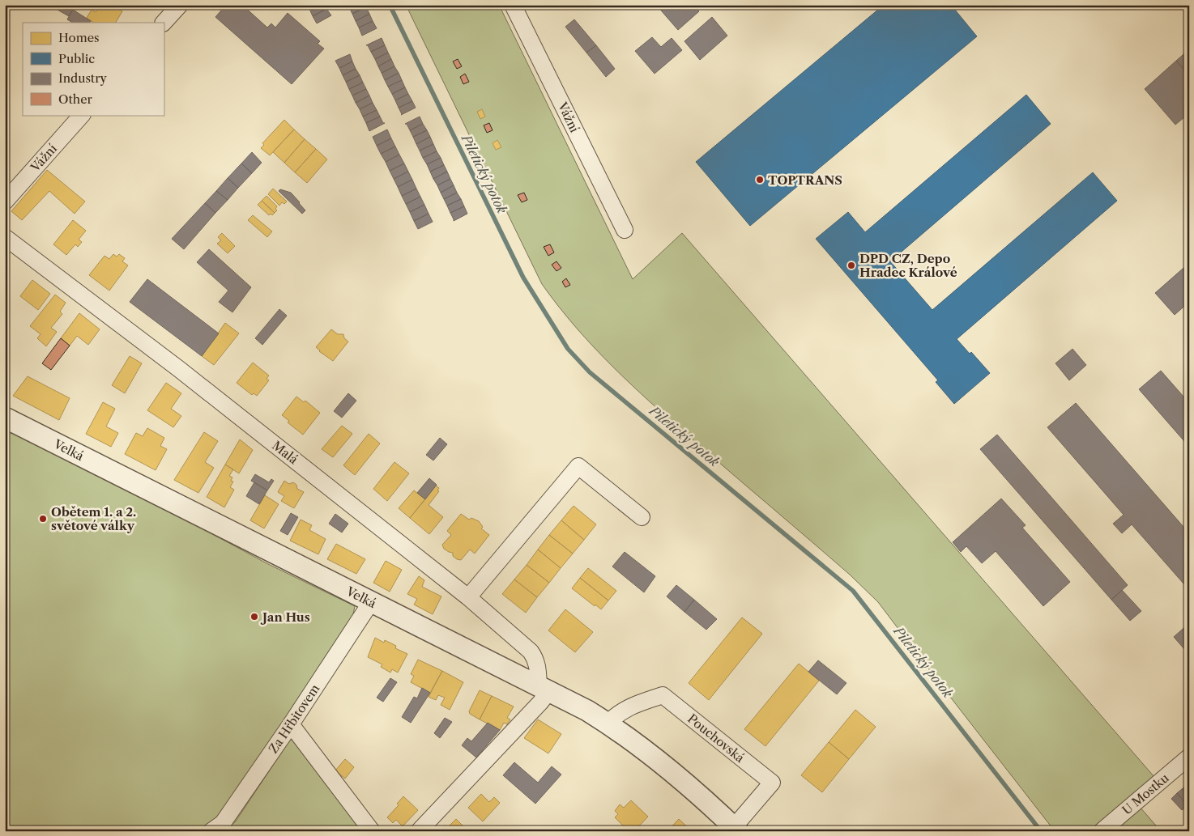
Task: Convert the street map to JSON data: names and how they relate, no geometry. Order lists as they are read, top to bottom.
{
  "streets": {
    "street": [
      "Vážní",
      "Velká",
      "Malá",
      "Za Hřbitovem",
      "Pouchovská",
      "U Mostku"
    ]
  },
  "crossings": [
    ["Velká", "Malá"],
    ["Velká", "Za Hřbitovem"],
    ["Velká", "Pouchovská"],
    ["Malá", "Pouchovská"]
  ],
  "water": ["Piletický potok"],
  "places": [
    "TOPTRANS",
    "DPD CZ, Depo Hradec Králové",
    "Obětem 1. a 2. světové války",
    "Jan Hus"
  ],
  "legend": [
    "Homes",
    "Public",
    "Industry",
    "Other"
  ]
}
